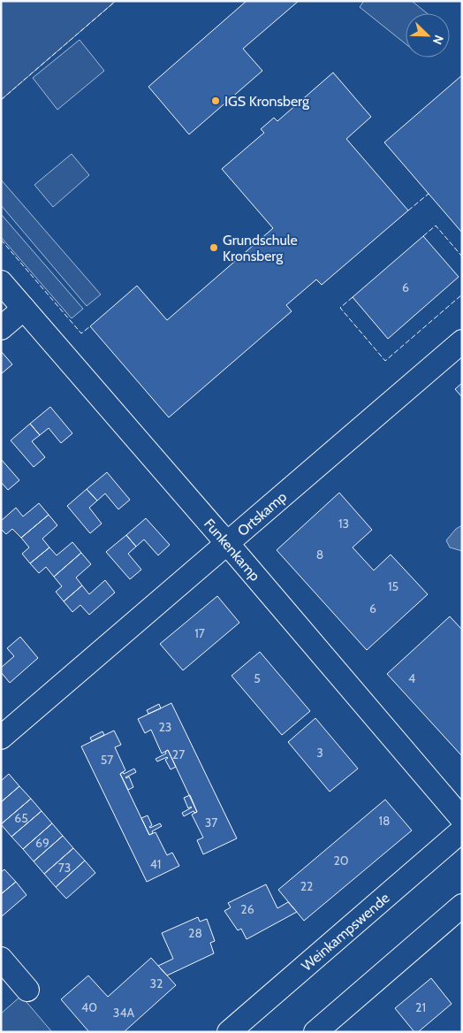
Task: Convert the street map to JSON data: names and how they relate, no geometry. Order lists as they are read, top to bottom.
{
  "streets": {
    "street": ["Ortskamp", "Funkenkamp", "Weinkampswende"]
  },
  "crossings": [
    ["Ortskamp", "Funkenkamp"]
  ],
  "places": ["IGS Kronsberg", "Grundschule Kronsberg"],
  "house_numbers": [
    "6",
    "13",
    "8",
    "15",
    "6",
    "17",
    "5",
    "4",
    "23",
    "3",
    "27",
    "57",
    "65",
    "18",
    "37",
    "69",
    "20",
    "41",
    "73",
    "22",
    "26",
    "28",
    "32",
    "40",
    "21",
    "34A"
  ],
  "north": "bottom right"
}
